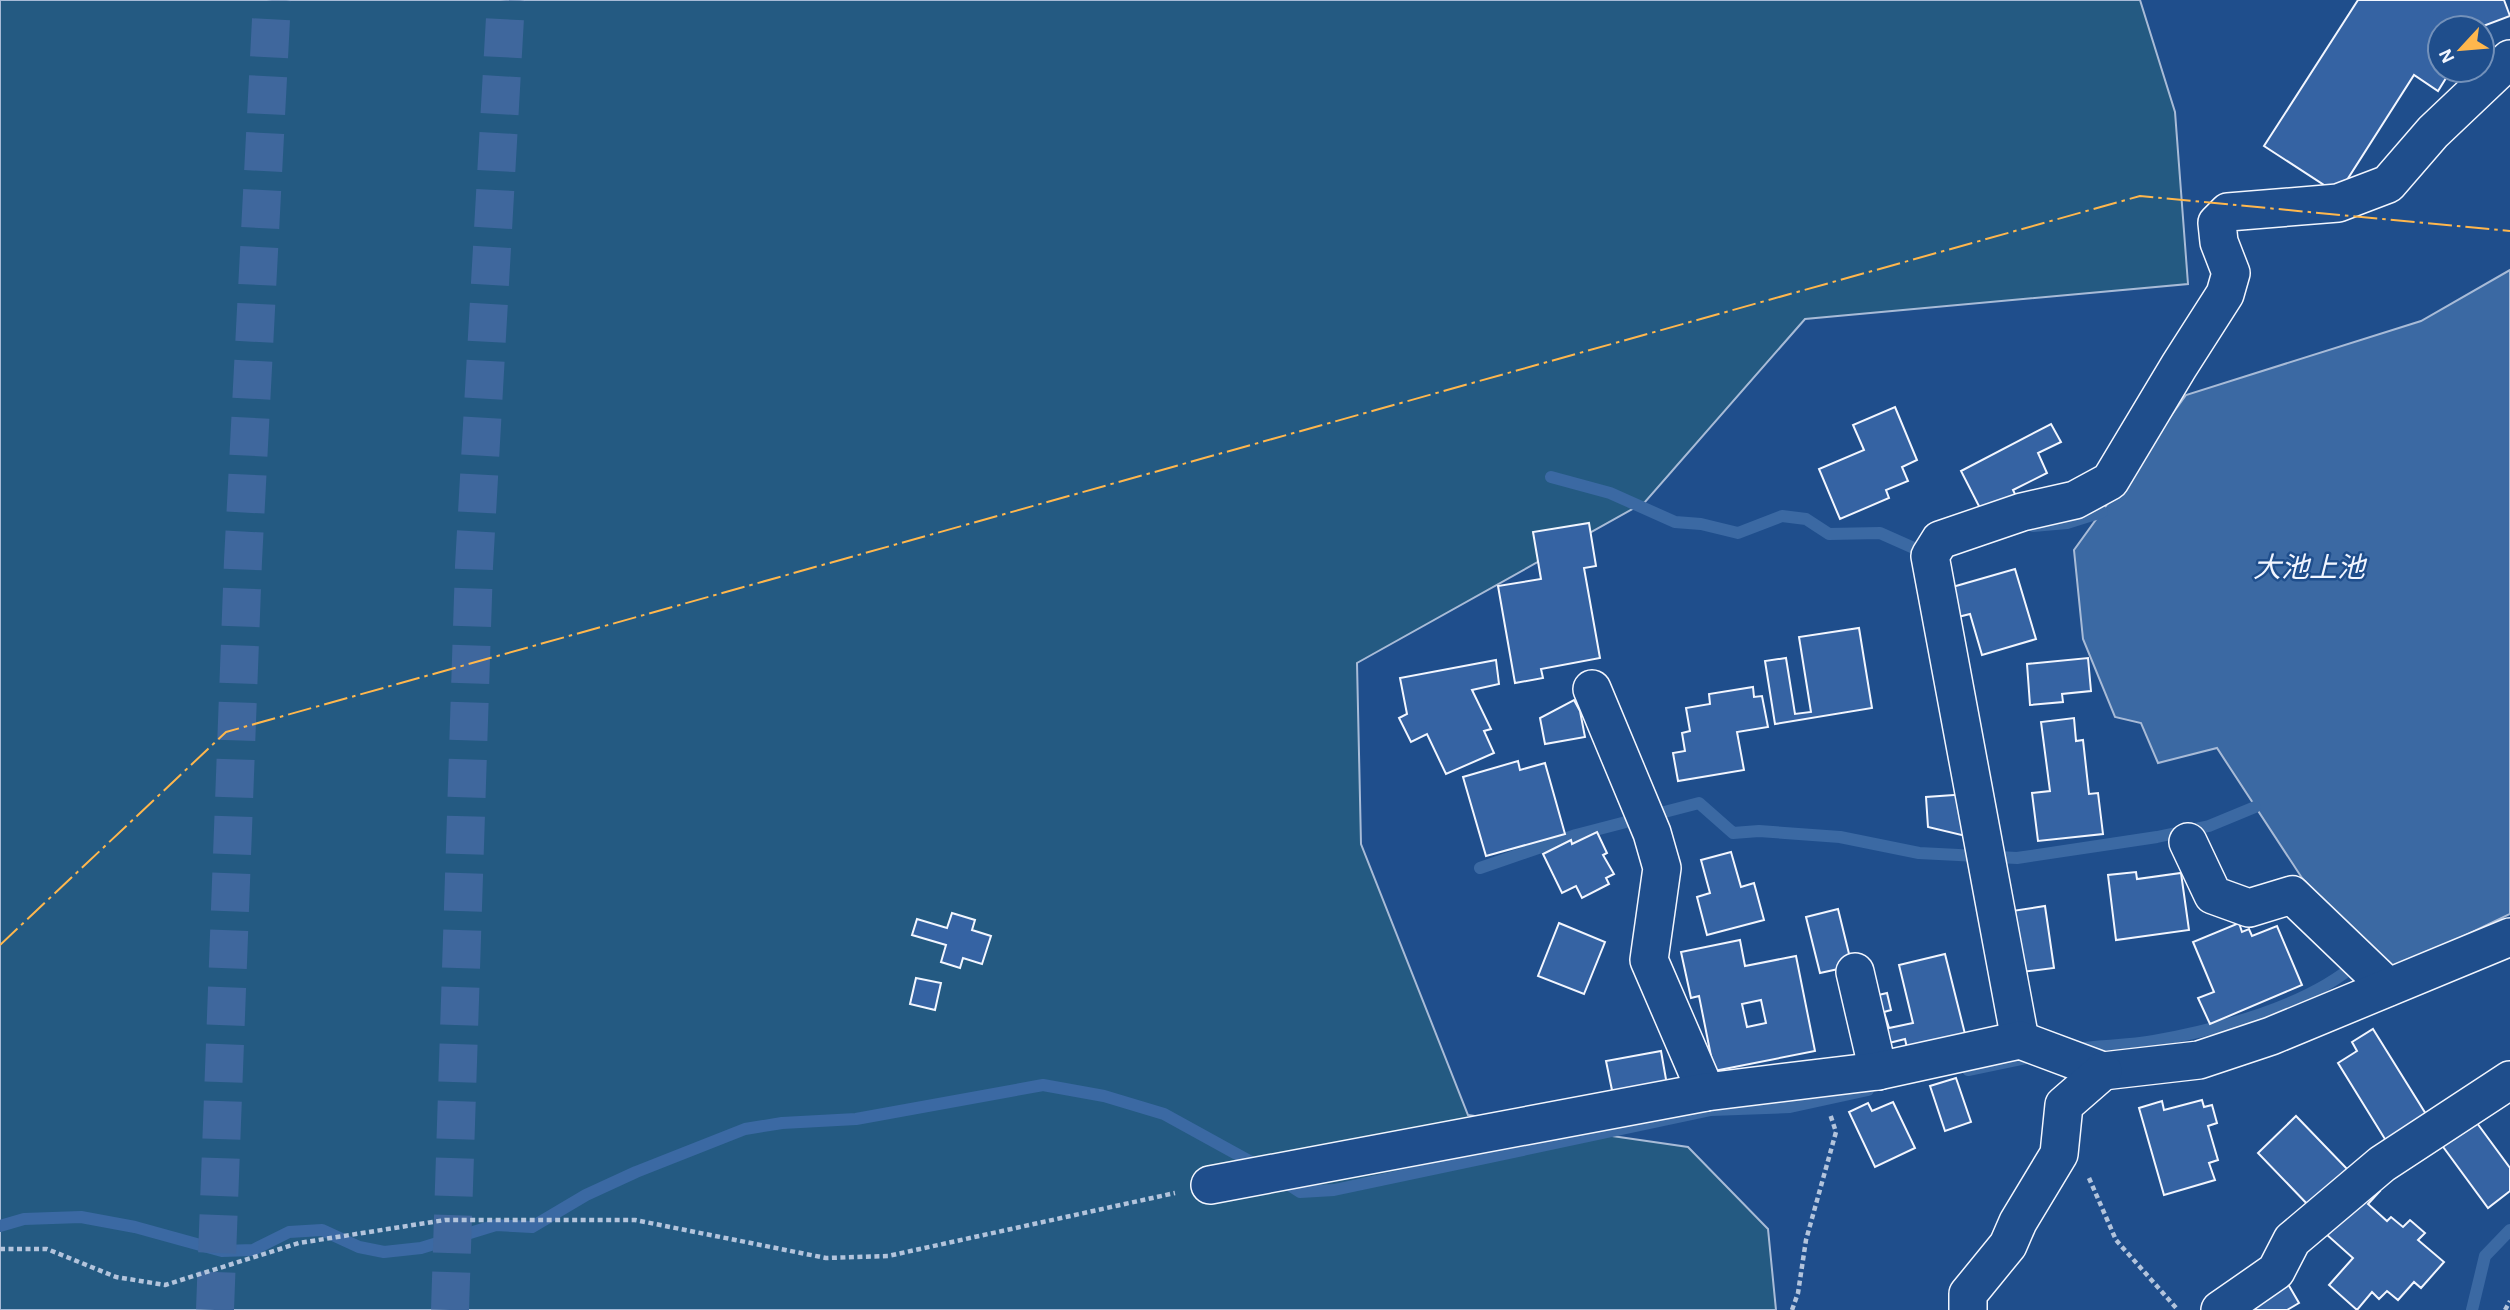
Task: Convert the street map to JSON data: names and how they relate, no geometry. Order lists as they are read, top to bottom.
{
  "water": ["大池上池"],
  "north": "bottom left"
}
